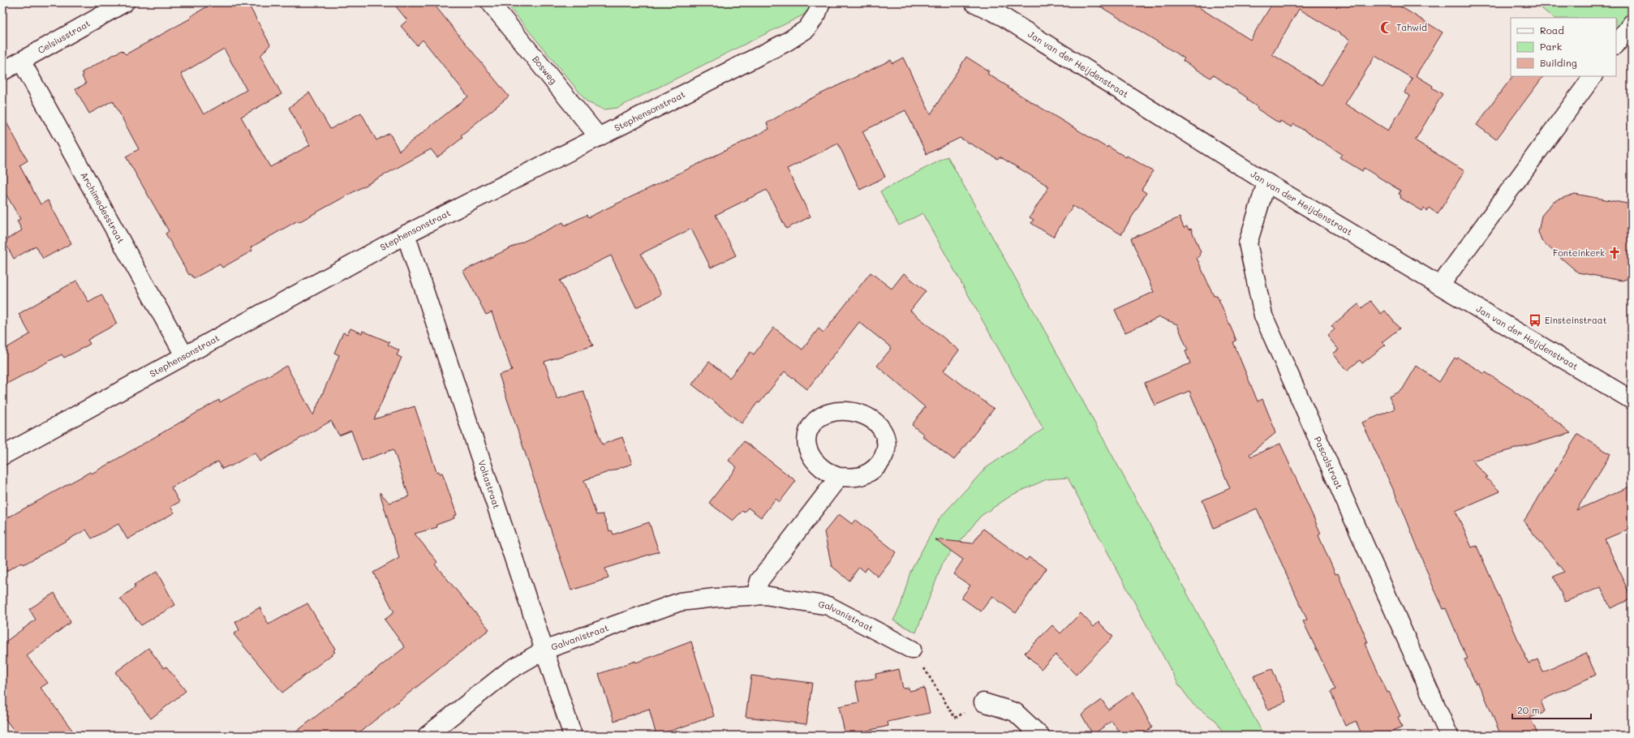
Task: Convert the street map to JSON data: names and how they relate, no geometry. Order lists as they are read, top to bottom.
{
  "streets": {
    "street": [
      "Celsiusstraat",
      "Jan van der Heijdenstraat",
      "Bosweg",
      "Stephensonstraat",
      "Archimedesstraat",
      "Pascalstraat",
      "Voltastraat",
      "Galvanistraat"
    ]
  },
  "crossings": [
    ["Celsiusstraat", "Archimedesstraat"],
    ["Jan van der Heijdenstraat", "Pascalstraat"],
    ["Bosweg", "Stephensonstraat"],
    ["Stephensonstraat", "Archimedesstraat"],
    ["Stephensonstraat", "Voltastraat"],
    ["Voltastraat", "Galvanistraat"]
  ],
  "places": {
    "mosque": ["Tahwid"],
    "church": ["Fonteinkerk"],
    "bus stop": ["Einsteinstraat"]
  },
  "legend": ["Road", "Park", "Building"],
  "scale_bar": "20 m"
}
